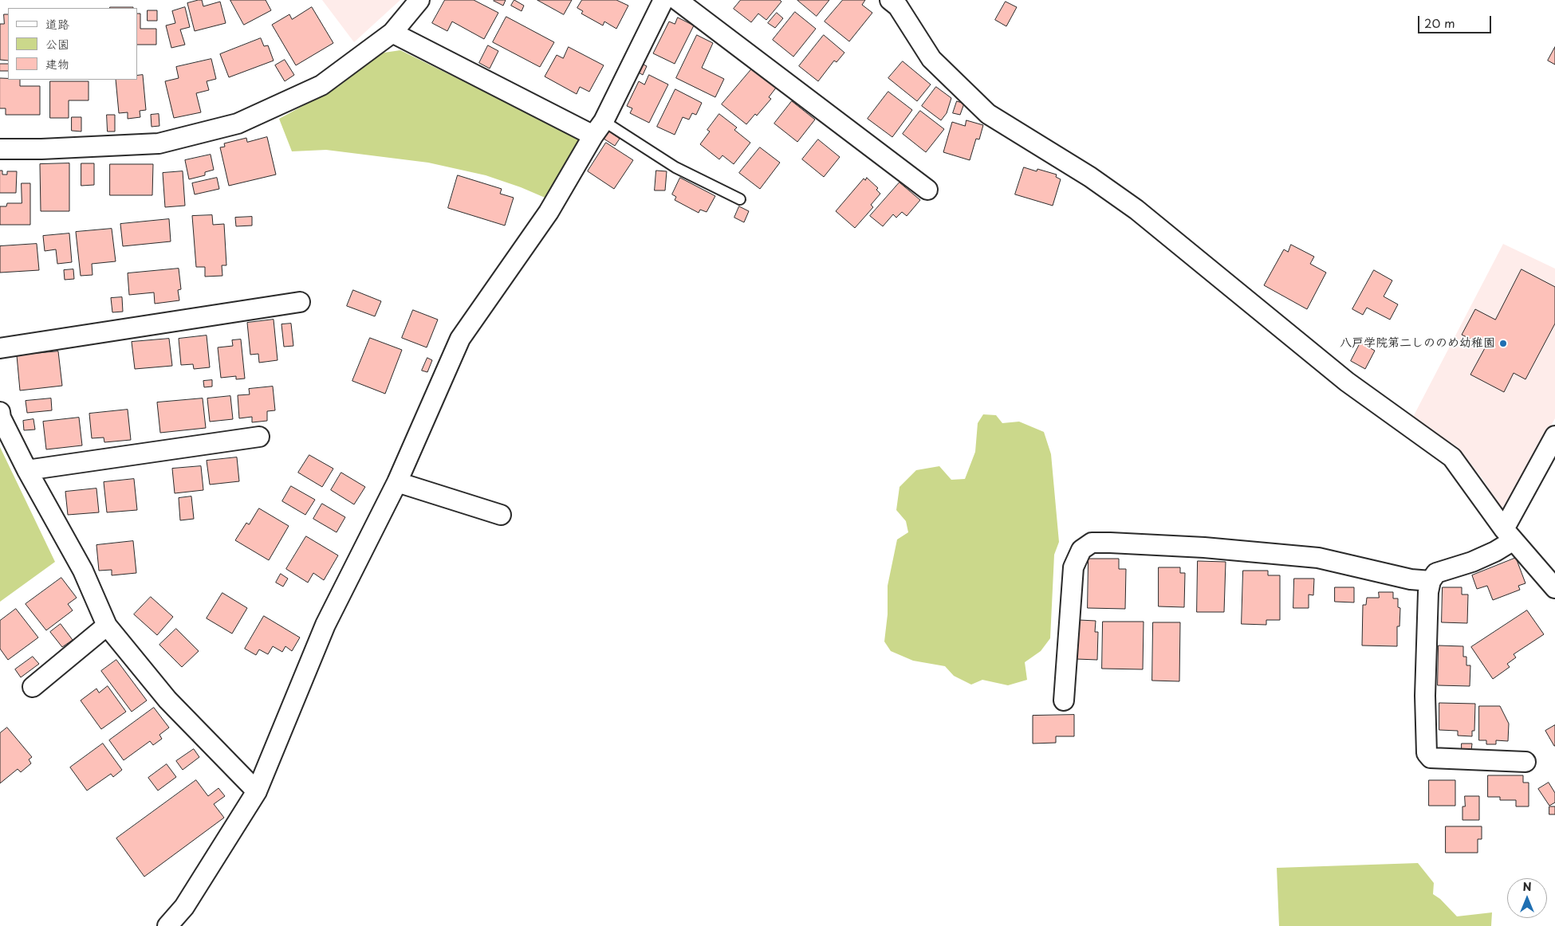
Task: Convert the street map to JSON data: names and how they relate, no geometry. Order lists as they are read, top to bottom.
{
  "places": ["八戸学院第二しののめ幼稚園"],
  "legend": ["道路", "公園", "建物"],
  "scale_bar": "20 m",
  "north": "top"
}
